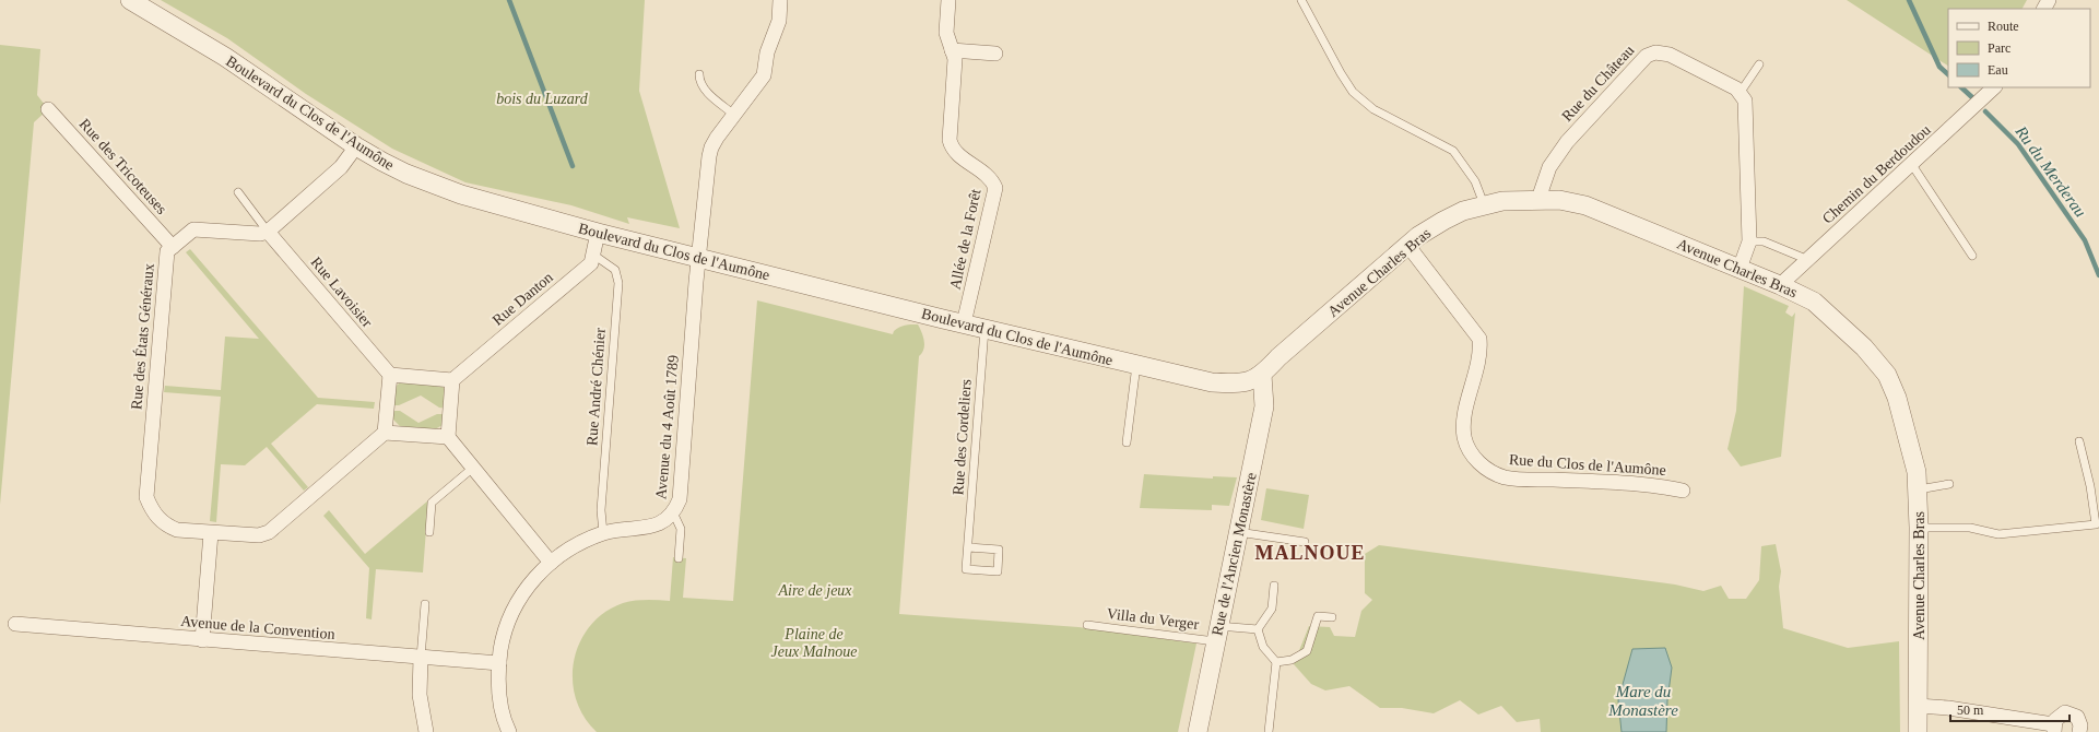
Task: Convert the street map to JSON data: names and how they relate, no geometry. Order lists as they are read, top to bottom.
{
  "streets": {
    "street": [
      "Rue du Château",
      "Boulevard du Clos de l'Aumône",
      "Rue des Tricoteuses",
      "Chemin du Berdoudou",
      "Allée de la Forêt",
      "Avenue Charles Bras",
      "Rue Lavoisier",
      "Rue Danton",
      "Rue des États Généraux",
      "Avenue du 4 Août 1789",
      "Rue du Clos de l'Aumône",
      "Rue de l'Ancien Monastère",
      "Avenue de la Convention"
    ],
    "lane": ["Rue André Chénier", "Rue des Cordeliers", "Villa du Verger"]
  },
  "crossings": [
    ["Rue du Château", "Avenue Charles Bras"],
    ["Boulevard du Clos de l'Aumône", "Allée de la Forêt"],
    ["Boulevard du Clos de l'Aumône", "Avenue Charles Bras"],
    ["Boulevard du Clos de l'Aumône", "Rue Danton"],
    ["Boulevard du Clos de l'Aumône", "Avenue du 4 Août 1789"],
    ["Boulevard du Clos de l'Aumône", "Rue des Cordeliers"],
    ["Boulevard du Clos de l'Aumône", "Rue de l'Ancien Monastère"],
    ["Rue des Tricoteuses", "Rue des États Généraux"],
    ["Chemin du Berdoudou", "Avenue Charles Bras"],
    ["Avenue Charles Bras", "Rue du Clos de l'Aumône"],
    ["Avenue Charles Bras", "Rue de l'Ancien Monastère"],
    ["Rue Danton", "Rue André Chénier"],
    ["Rue André Chénier", "Avenue du 4 Août 1789"],
    ["Avenue du 4 Août 1789", "Avenue de la Convention"],
    ["Rue de l'Ancien Monastère", "Villa du Verger"]
  ],
  "districts": ["MALNOUE"],
  "water": ["Ru du Merderau", "Mare du Monastère"],
  "parks": ["bois du Luzard", "Aire de jeux", "Plaine de Jeux Malnoue"],
  "legend": ["Route", "Parc", "Eau"],
  "scale_bar": "50 m"
}
